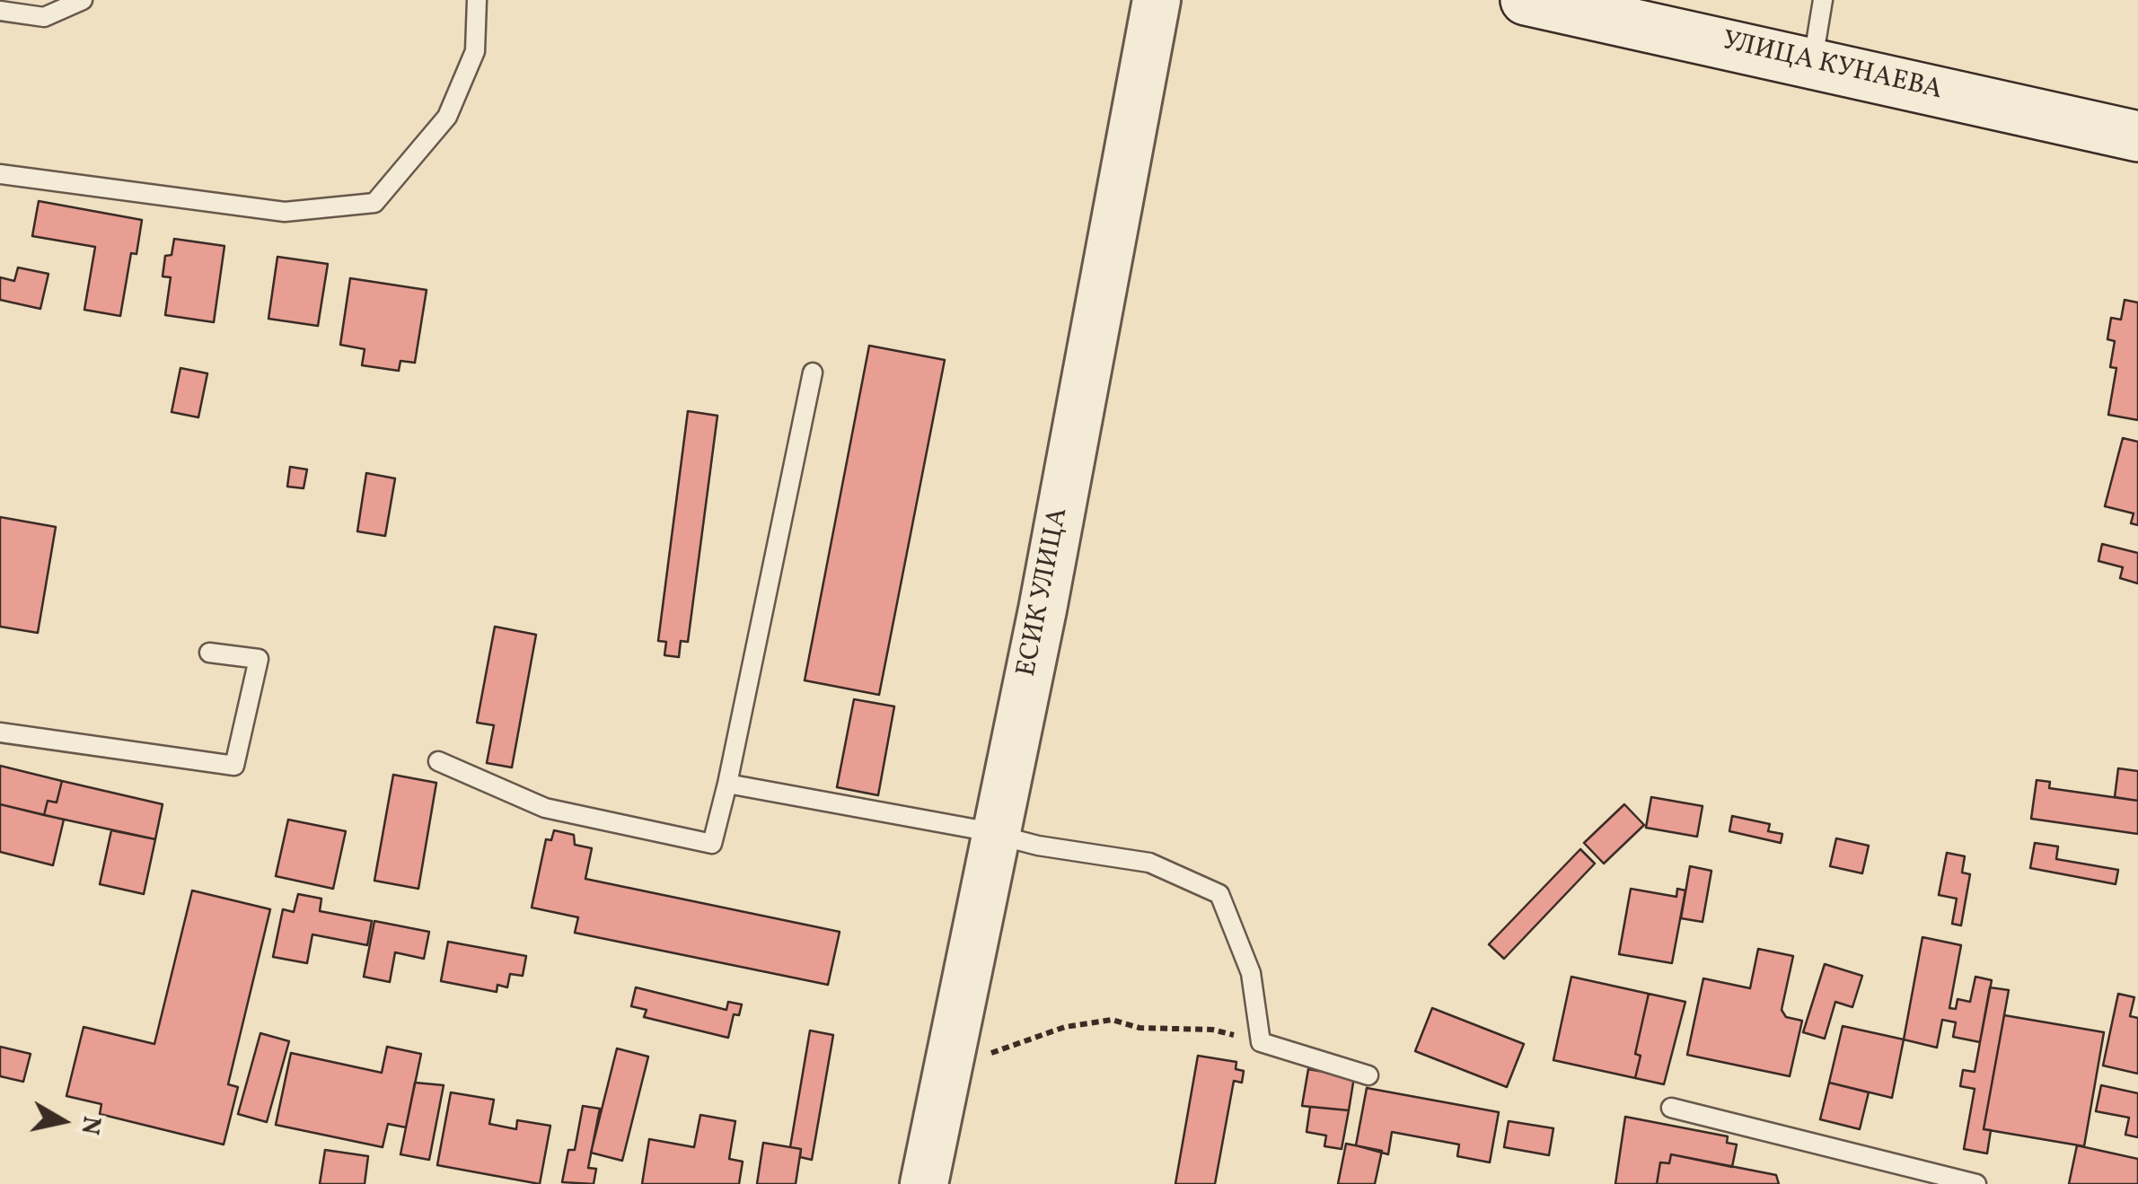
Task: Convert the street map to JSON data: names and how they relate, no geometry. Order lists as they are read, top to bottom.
{
  "streets": {
    "main road": ["УЛИЦА КУНАЕВА"],
    "street": ["ЕСИК УЛИЦА"]
  },
  "north": "right"
}
